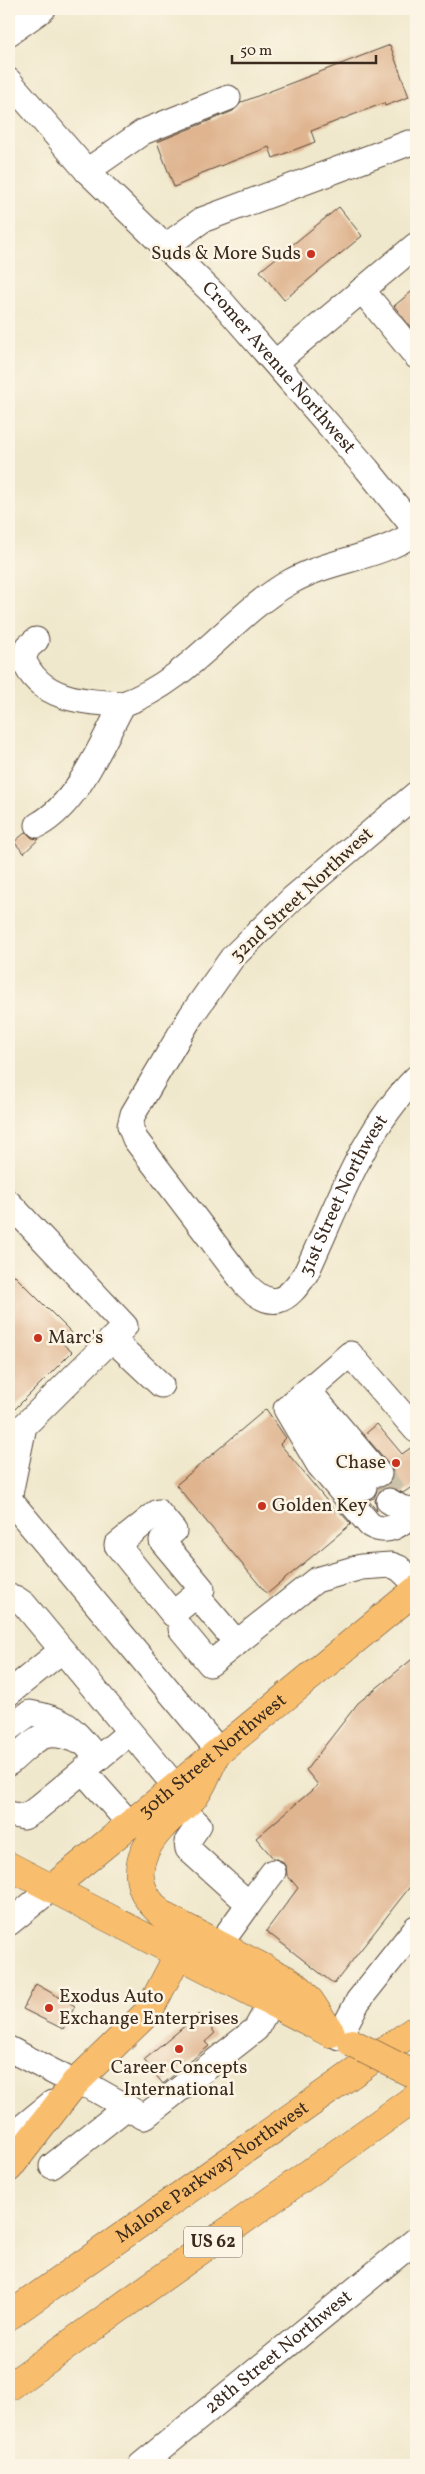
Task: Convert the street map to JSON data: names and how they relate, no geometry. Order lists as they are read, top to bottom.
{
  "streets": {
    "main road": ["30th Street Northwest", "Malone Parkway Northwest", "US 62"],
    "street": [
      "Cromer Avenue Northwest",
      "32nd Street Northwest",
      "31st Street Northwest",
      "28th Street Northwest"
    ]
  },
  "crossings": [
    ["32nd Street Northwest", "31st Street Northwest"]
  ],
  "places": [
    "Suds & More Suds",
    "Marc's",
    "Chase",
    "Golden Key",
    "Exodus Auto Exchange Enterprises",
    "Career Concepts International"
  ],
  "scale_bar": "50 m"
}
